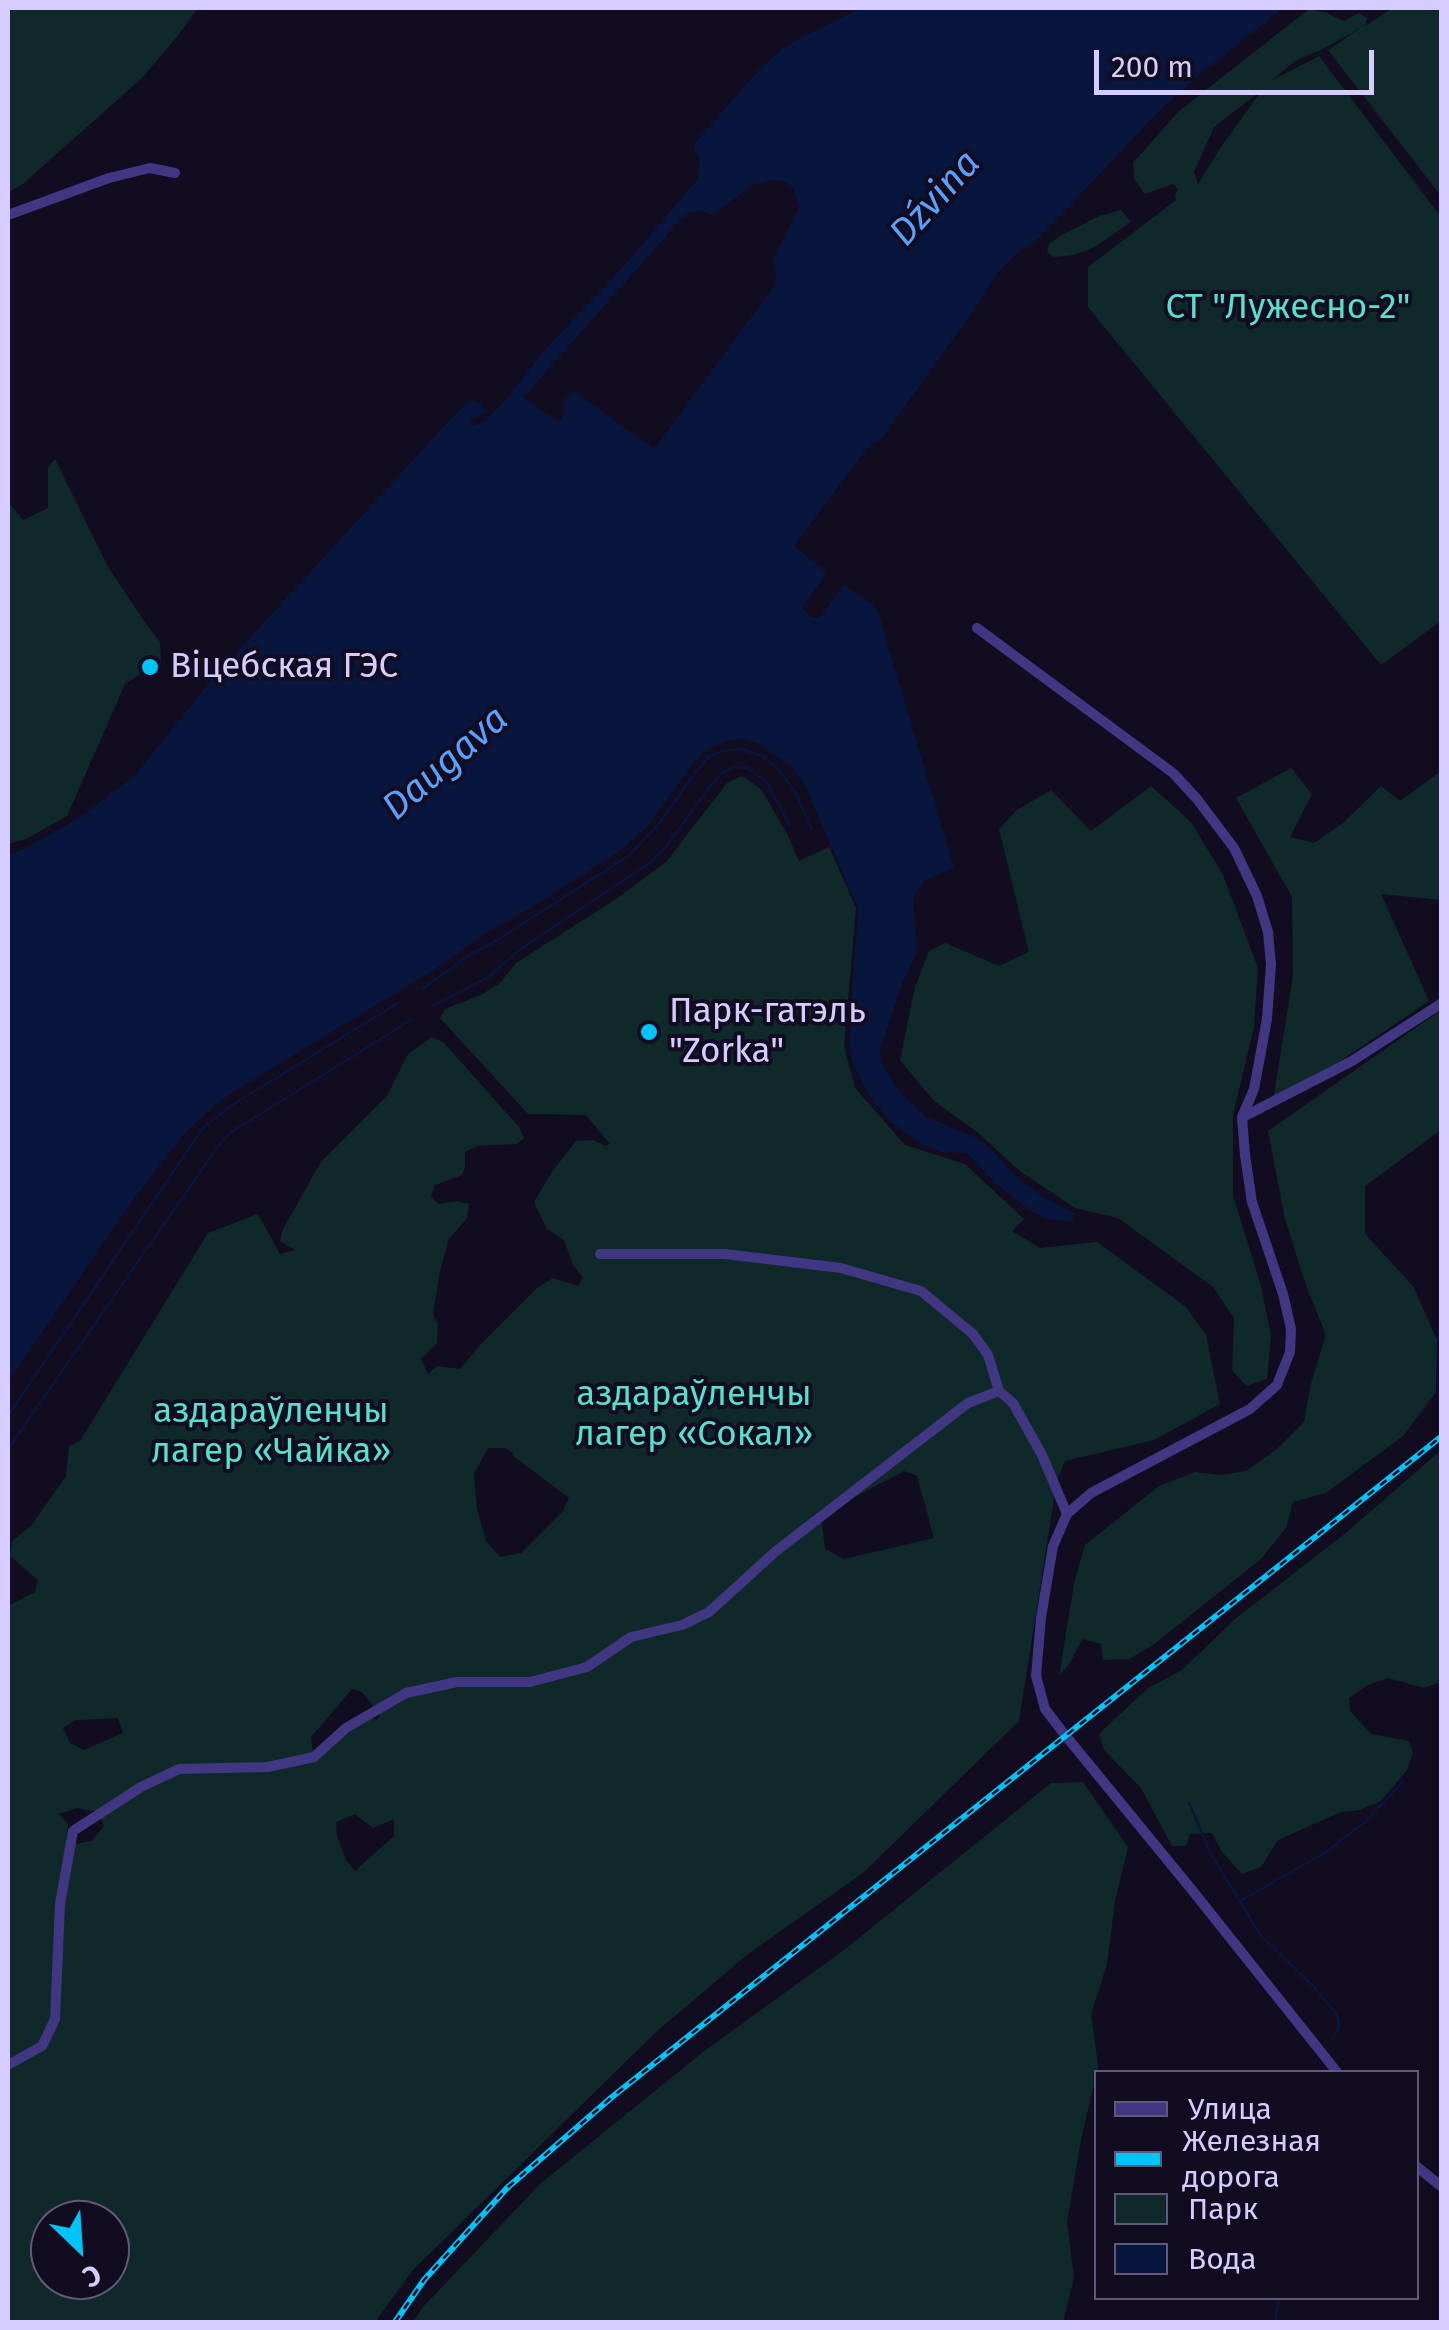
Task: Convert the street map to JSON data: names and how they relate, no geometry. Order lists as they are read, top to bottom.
{
  "water": ["Dźvina", "Daugava"],
  "parks": ["СТ \"Лужесно-2\"", "аздараўленчы лагер «Сокал»", "аздараўленчы лагер «Чайка»"],
  "places": ["Віцебская ГЭС", "Парк-гатэль \"Zorka\""],
  "legend": [
    "Улица",
    "Железная дорога",
    "Парк",
    "Вода"
  ],
  "scale_bar": "200 m",
  "north": "bottom right"
}
